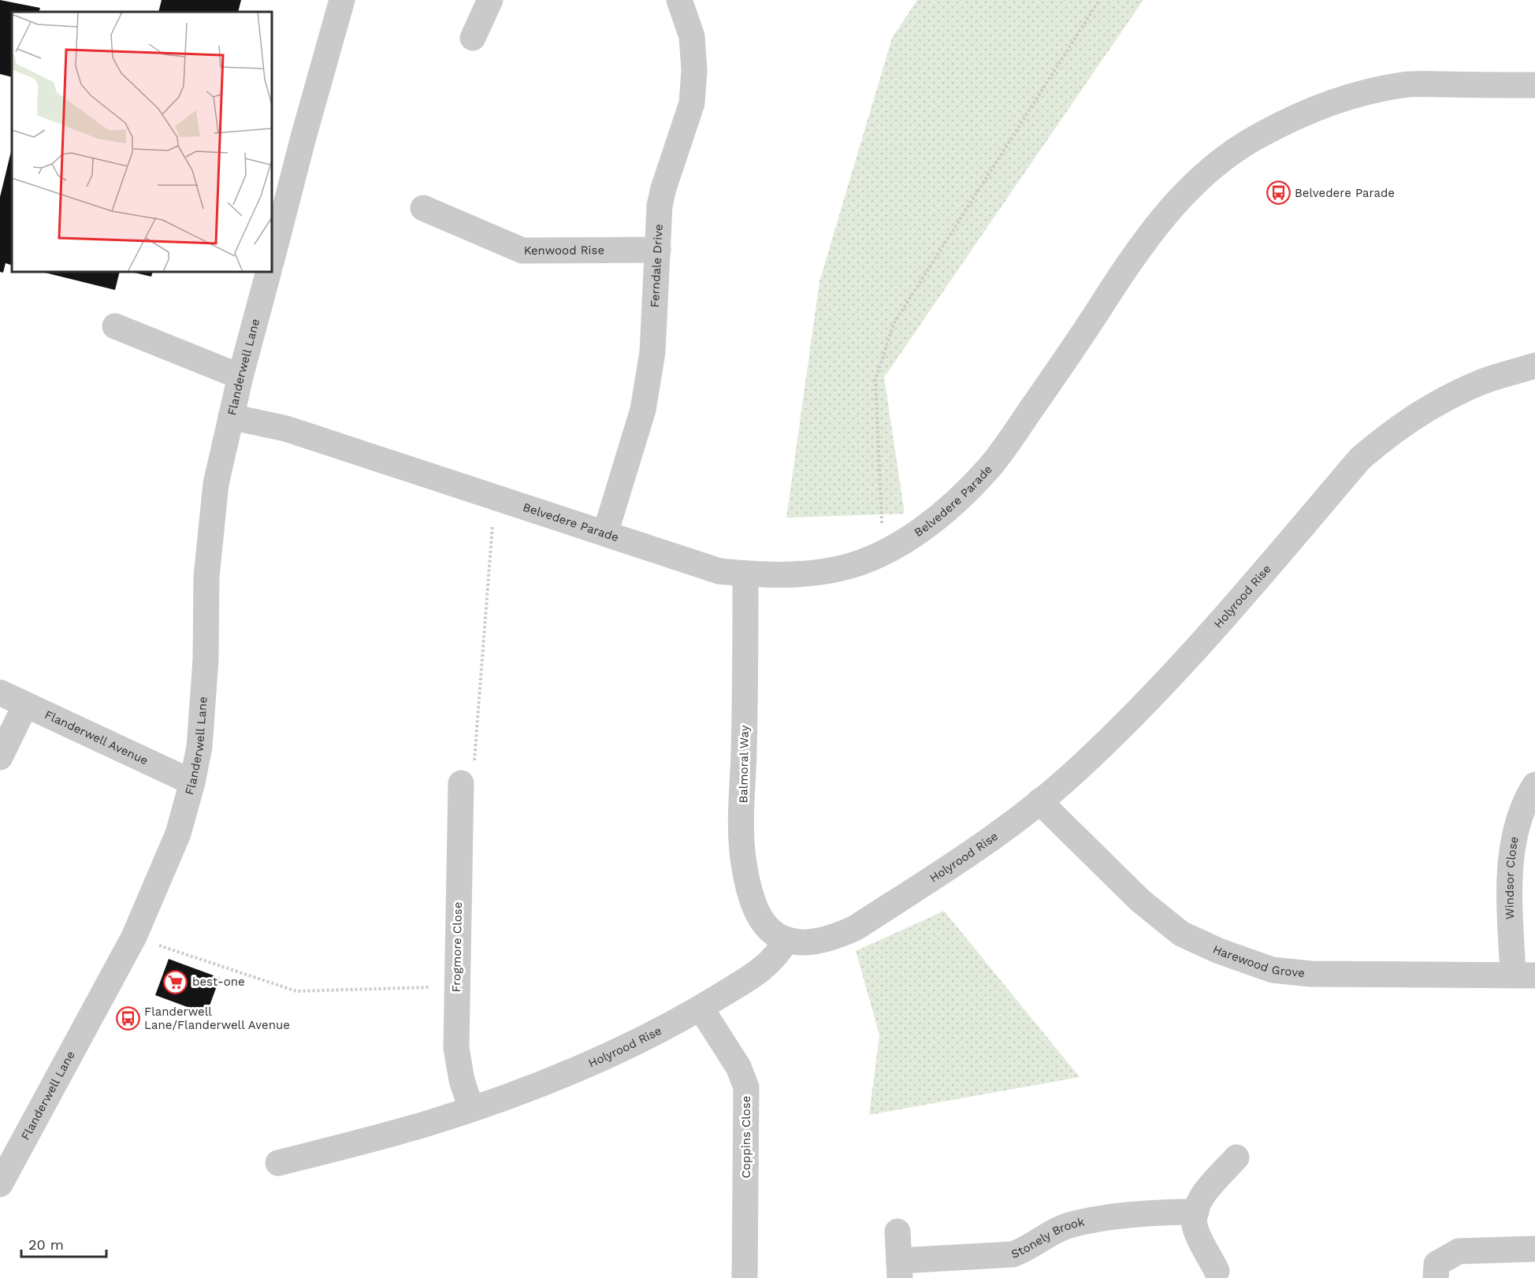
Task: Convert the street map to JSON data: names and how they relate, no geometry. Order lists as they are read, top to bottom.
{
  "streets": {
    "street": [
      "Kenwood Rise",
      "Ferndale Drive",
      "Flanderwell Lane",
      "Belvedere Parade",
      "Holyrood Rise",
      "Flanderwell Avenue",
      "Balmoral Way",
      "Windsor Close",
      "Frogmore Close",
      "Harewood Grove",
      "Coppins Close",
      "Stonely Brook"
    ]
  },
  "crossings": [
    ["Kenwood Rise", "Ferndale Drive"],
    ["Ferndale Drive", "Belvedere Parade"],
    ["Flanderwell Lane", "Belvedere Parade"],
    ["Flanderwell Lane", "Flanderwell Avenue"],
    ["Belvedere Parade", "Balmoral Way"],
    ["Holyrood Rise", "Balmoral Way"],
    ["Holyrood Rise", "Frogmore Close"],
    ["Holyrood Rise", "Harewood Grove"],
    ["Holyrood Rise", "Coppins Close"],
    ["Windsor Close", "Harewood Grove"]
  ],
  "places": {
    "bus stop": ["Belvedere Parade", "Flanderwell Lane/Flanderwell Avenue"],
    "supermarket": ["best-one"]
  },
  "scale_bar": "20 m"
}
